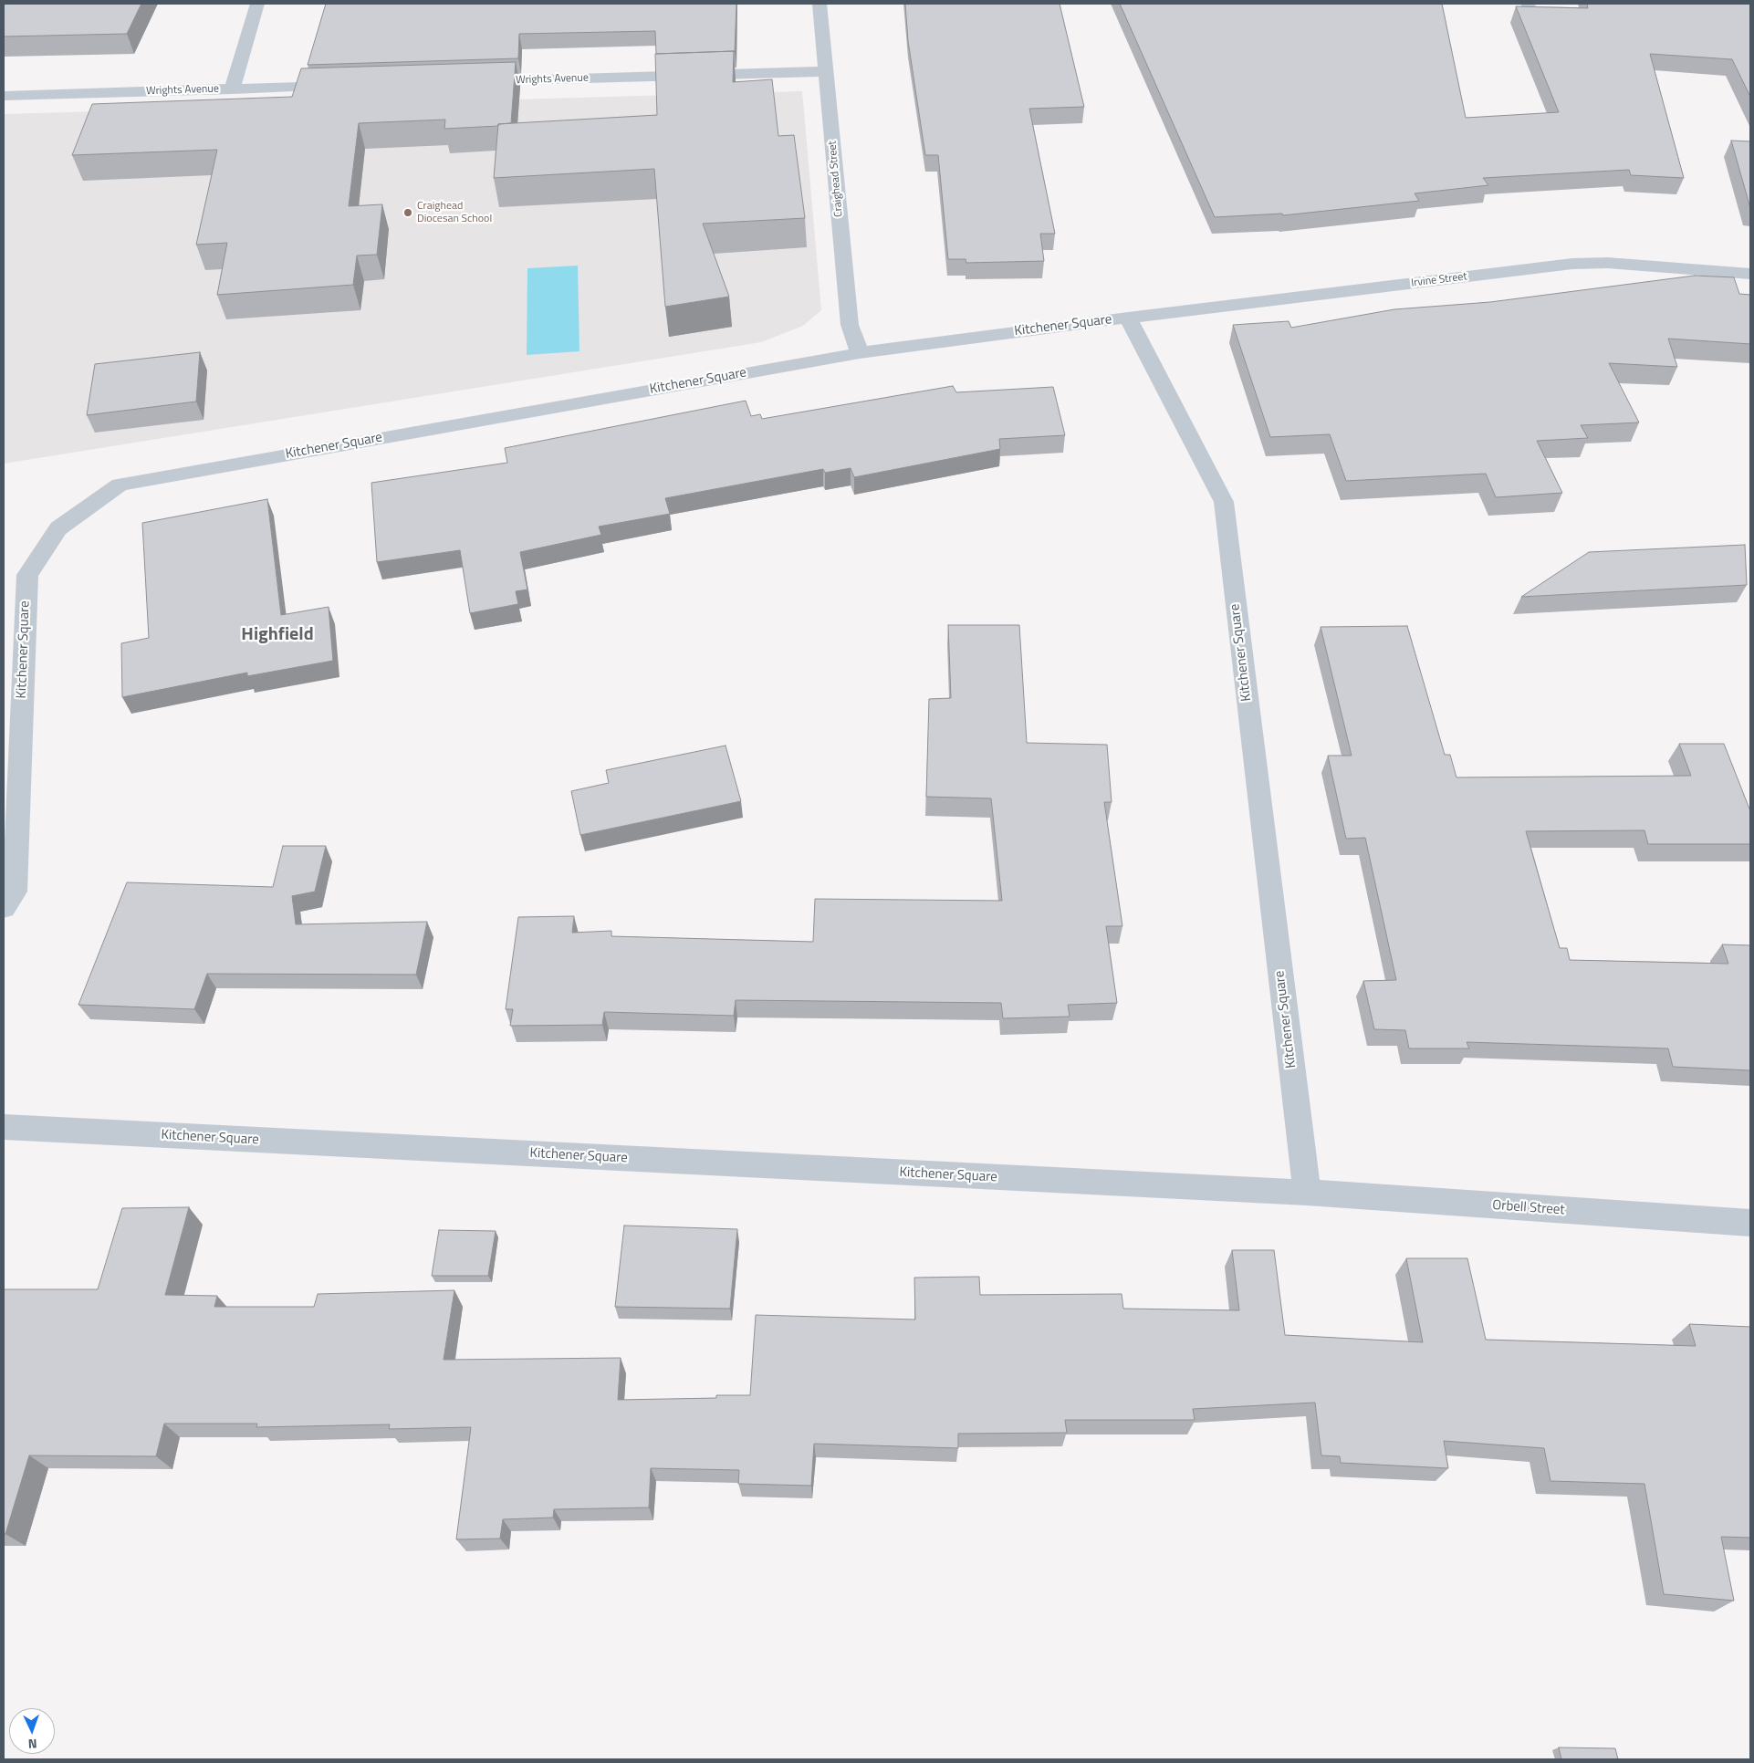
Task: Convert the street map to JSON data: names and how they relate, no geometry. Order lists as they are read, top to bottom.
{
  "streets": {
    "street": [
      "Wrights Avenue",
      "Craighead Street",
      "Irvine Street",
      "Kitchener Square",
      "Orbell Street"
    ]
  },
  "crossings": [
    ["Wrights Avenue", "Craighead Street"],
    ["Craighead Street", "Kitchener Square"],
    ["Irvine Street", "Kitchener Square"],
    ["Kitchener Square", "Orbell Street"]
  ],
  "districts": ["Highfield"],
  "places": ["Craighead Diocesan School"],
  "north": "bottom"
}
